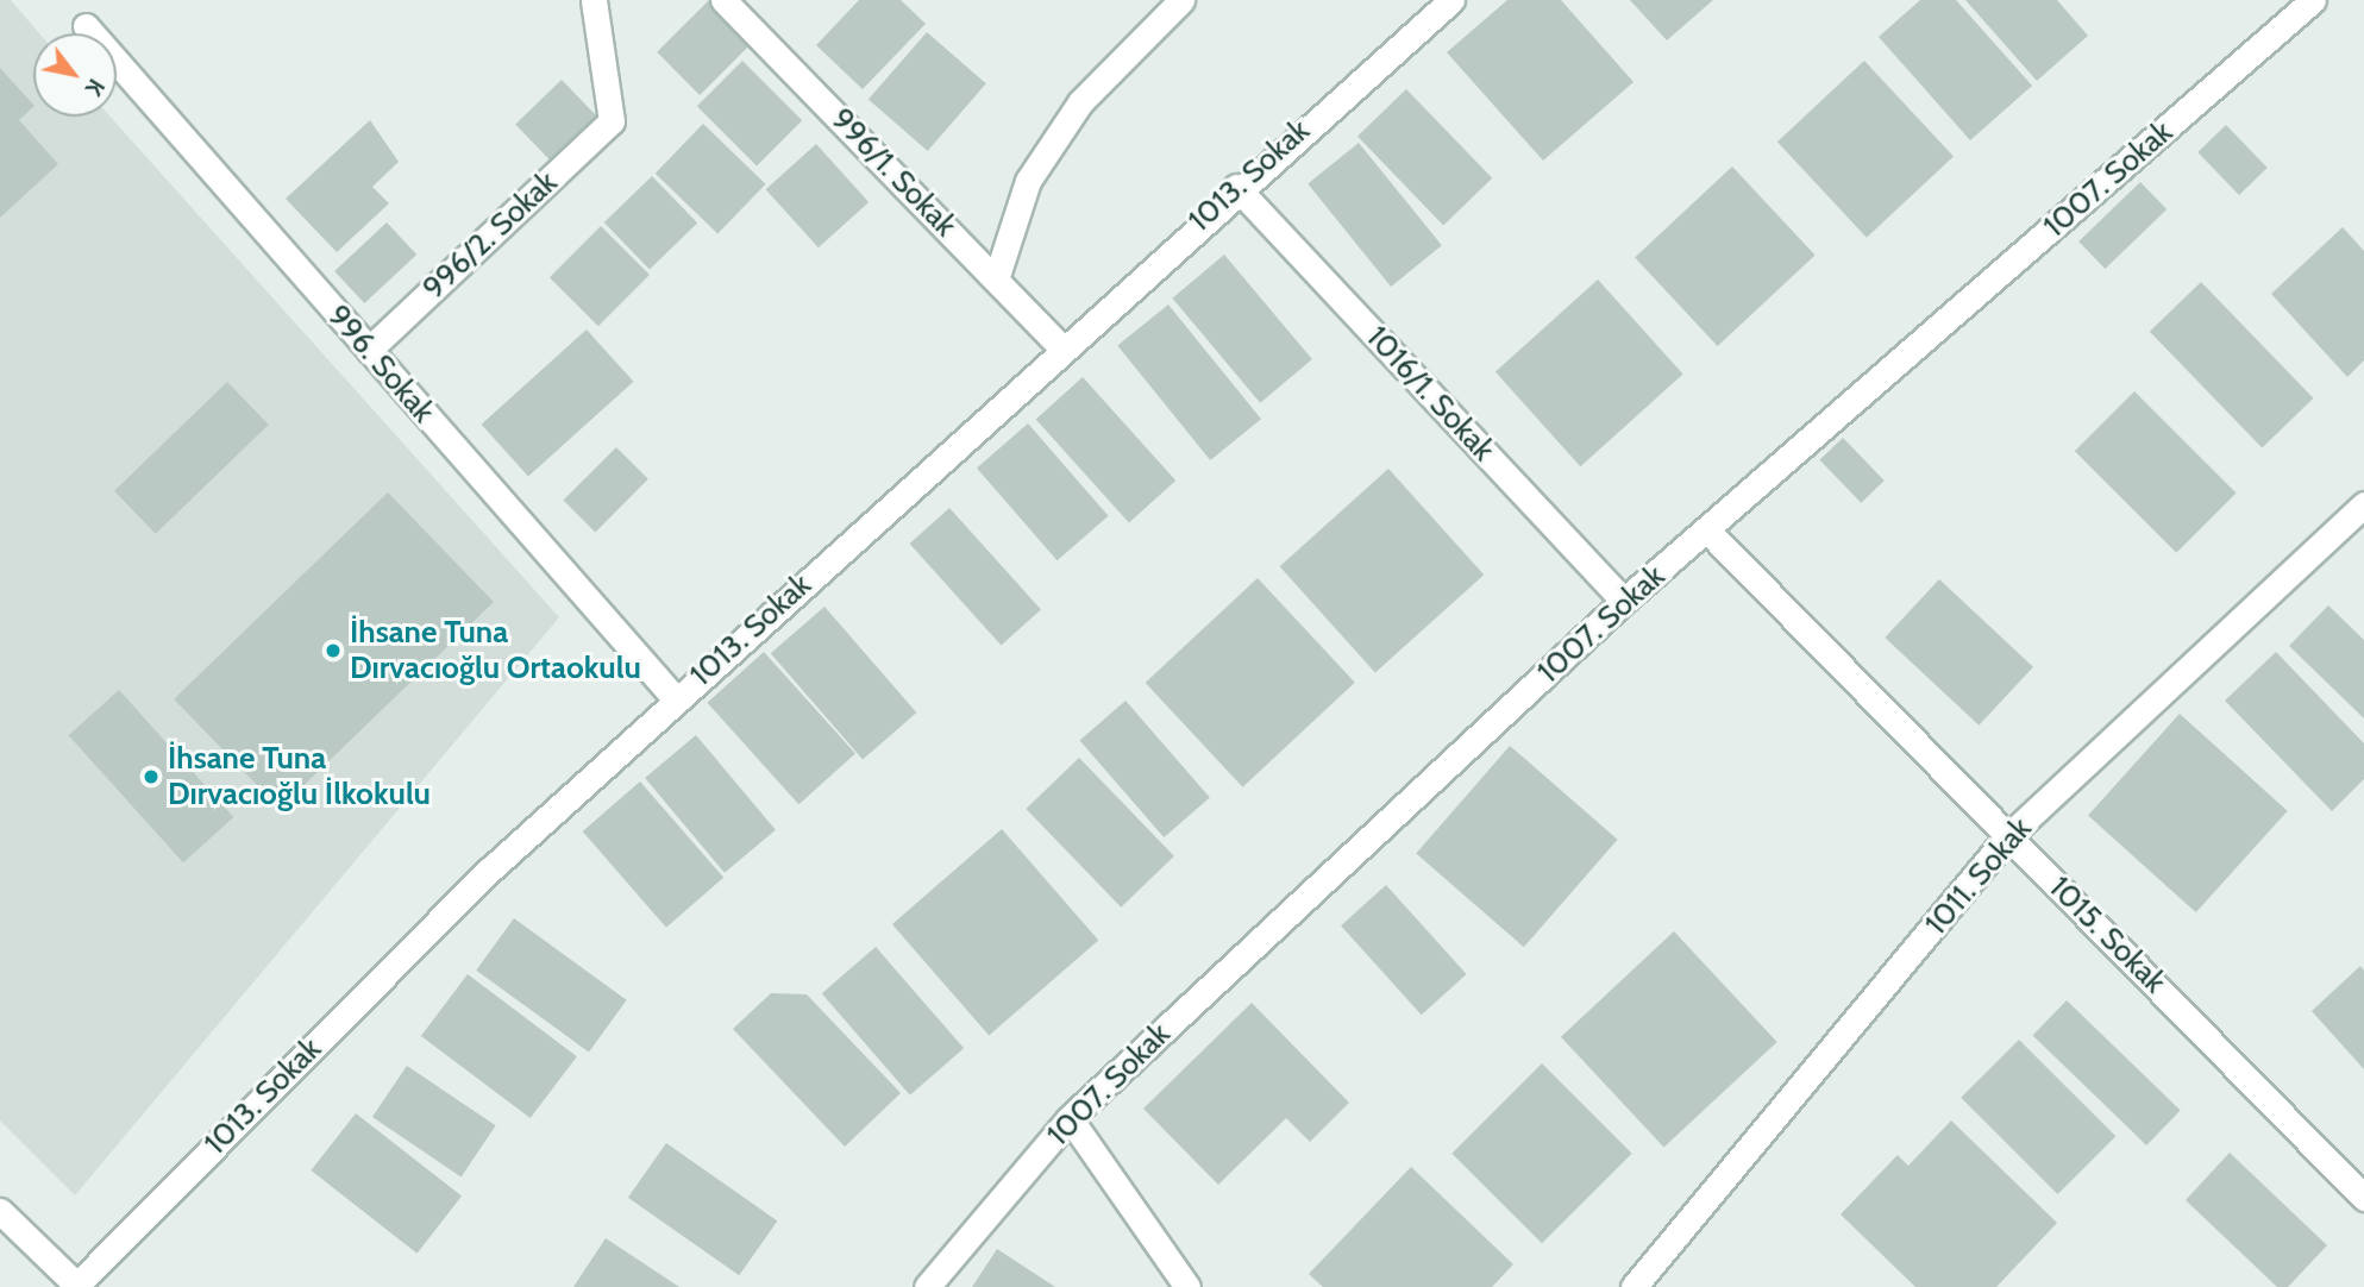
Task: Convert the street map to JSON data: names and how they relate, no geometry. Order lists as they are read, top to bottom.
{
  "streets": {
    "street": [
      "996/1. Sokak",
      "1013. Sokak",
      "1007. Sokak",
      "996/2. Sokak",
      "996. Sokak",
      "1016/1. Sokak",
      "1011. Sokak",
      "1015. Sokak"
    ]
  },
  "crossings": [
    ["996/1. Sokak", "1013. Sokak"],
    ["1013. Sokak", "996. Sokak"],
    ["1013. Sokak", "1016/1. Sokak"],
    ["1007. Sokak", "1016/1. Sokak"],
    ["1007. Sokak", "1015. Sokak"],
    ["996/2. Sokak", "996. Sokak"],
    ["1011. Sokak", "1015. Sokak"]
  ],
  "places": ["İhsane Tuna Dırvacıoğlu Ortaokulu", "İhsane Tuna Dırvacıoğlu İlkokulu"],
  "north": "bottom right"
}
